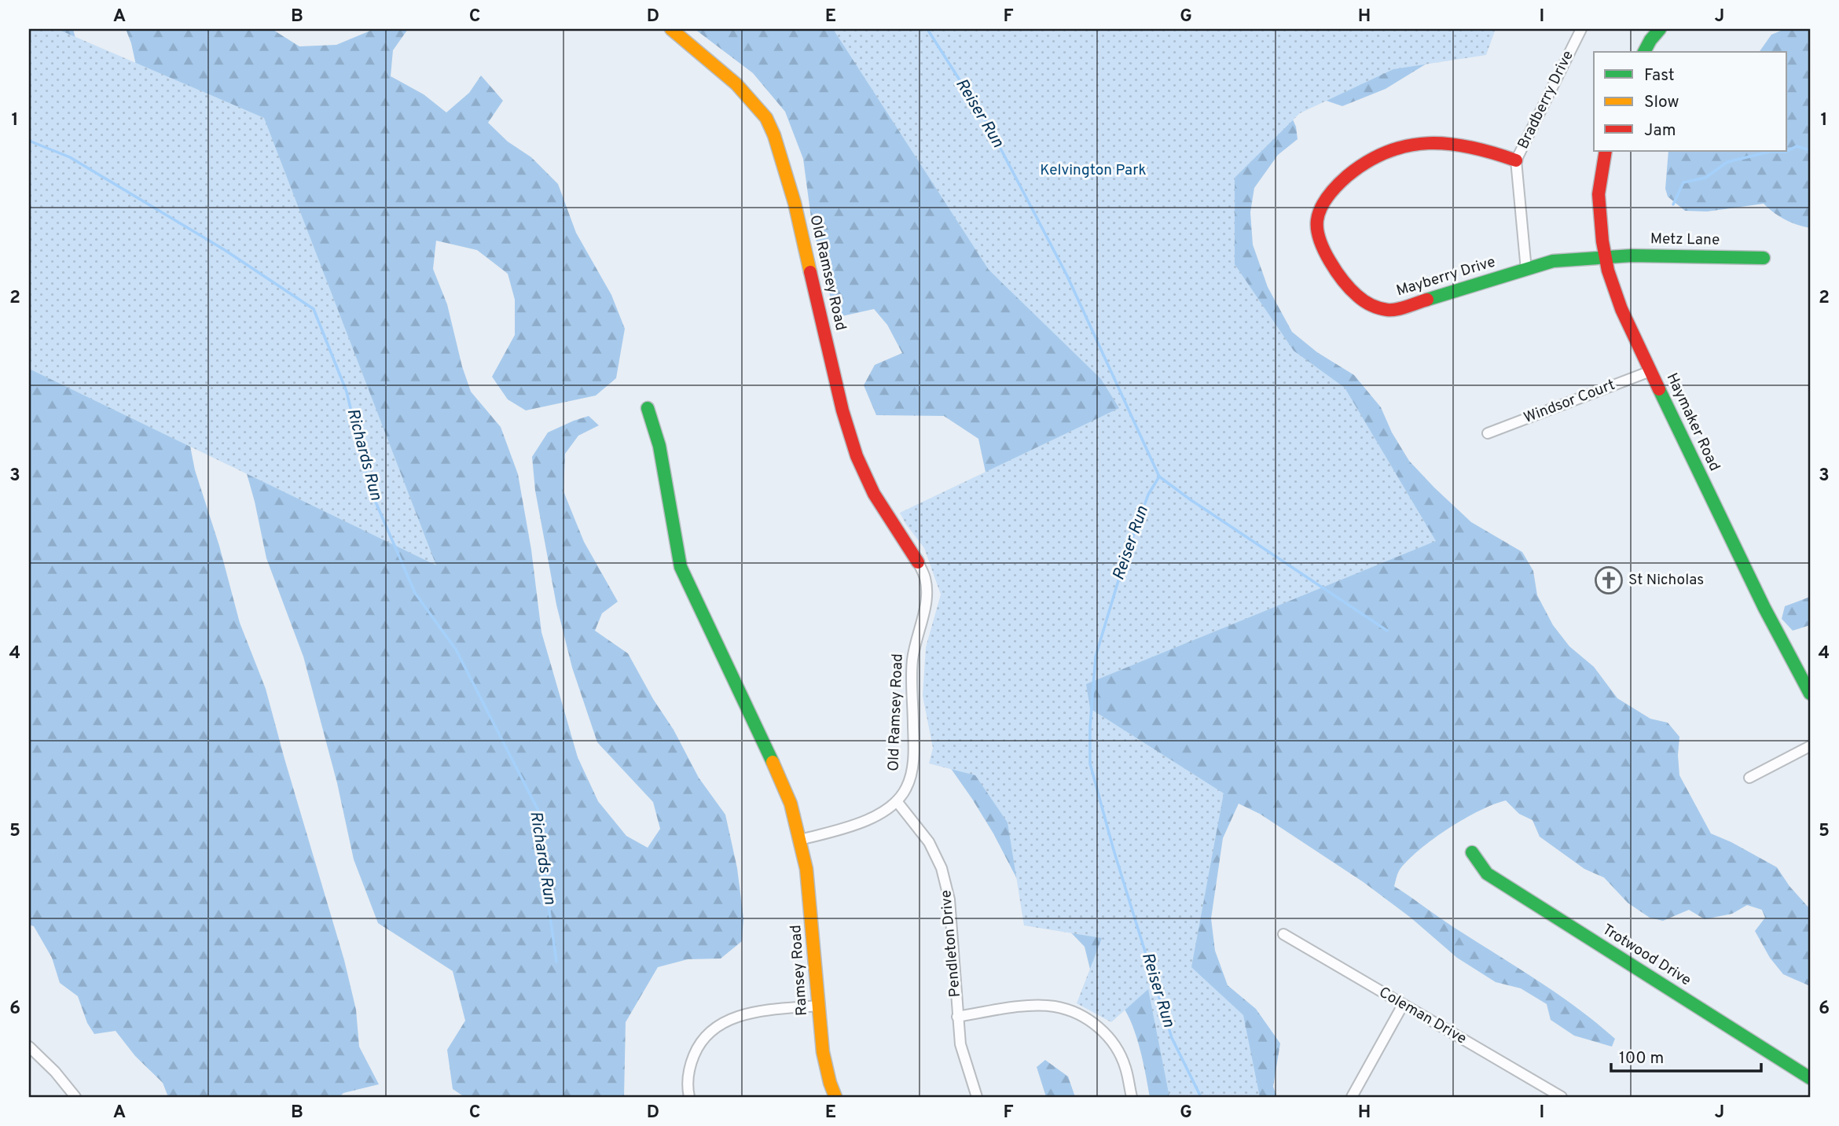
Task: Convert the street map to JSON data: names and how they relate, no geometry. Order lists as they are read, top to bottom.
{
  "streets": {
    "street": [
      "Bradberry Drive",
      "Metz Lane",
      "Old Ramsey Road",
      "Mayberry Drive",
      "Windsor Court",
      "Haymaker Road",
      "Pendleton Drive",
      "Trotwood Drive",
      "Ramsey Road",
      "Coleman Drive"
    ]
  },
  "crossings": [
    ["Bradberry Drive", "Mayberry Drive"],
    ["Metz Lane", "Mayberry Drive"],
    ["Metz Lane", "Haymaker Road"],
    ["Old Ramsey Road", "Pendleton Drive"],
    ["Old Ramsey Road", "Ramsey Road"],
    ["Mayberry Drive", "Haymaker Road"],
    ["Windsor Court", "Haymaker Road"]
  ],
  "water": ["Reiser Run", "Richards Run"],
  "parks": ["Kelvington Park"],
  "places": {
    "church": ["St Nicholas"]
  },
  "legend": ["Fast", "Slow", "Jam"],
  "scale_bar": "100 m",
  "grid": {
    "columns": [
      "A",
      "B",
      "C",
      "D",
      "E",
      "F",
      "G",
      "H",
      "I",
      "J"
    ],
    "rows": [
      "1",
      "2",
      "3",
      "4",
      "5",
      "6"
    ]
  }
}
